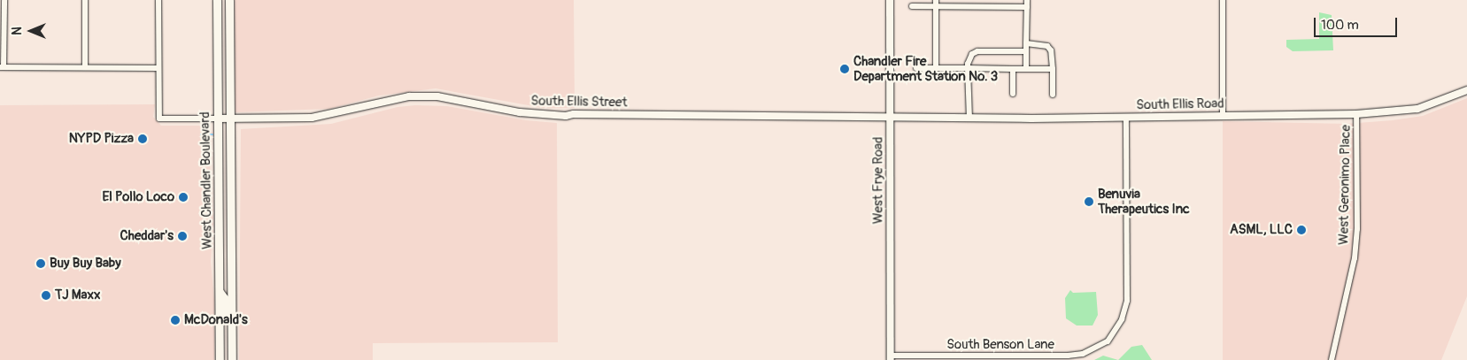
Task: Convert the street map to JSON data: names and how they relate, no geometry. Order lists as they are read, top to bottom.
{
  "streets": {
    "main road": ["West Chandler Boulevard"],
    "street": [
      "South Ellis Street",
      "South Ellis Road",
      "West Frye Road",
      "West Geronimo Place",
      "South Benson Lane"
    ]
  },
  "crossings": [
    ["South Ellis Street", "South Ellis Road"],
    ["South Ellis Street", "West Chandler Boulevard"],
    ["South Ellis Street", "West Frye Road"],
    ["South Ellis Road", "West Frye Road"],
    ["South Ellis Road", "West Geronimo Place"],
    ["South Ellis Road", "South Benson Lane"],
    ["West Frye Road", "South Benson Lane"]
  ],
  "places": [
    "Chandler Fire Department Station No. 3",
    "NYPD Pizza",
    "El Pollo Loco",
    "Benuvia Therapeutics Inc",
    "ASML, LLC",
    "Cheddar's",
    "Buy Buy Baby",
    "TJ Maxx",
    "McDonald's"
  ],
  "scale_bar": "100 m",
  "north": "left"
}
